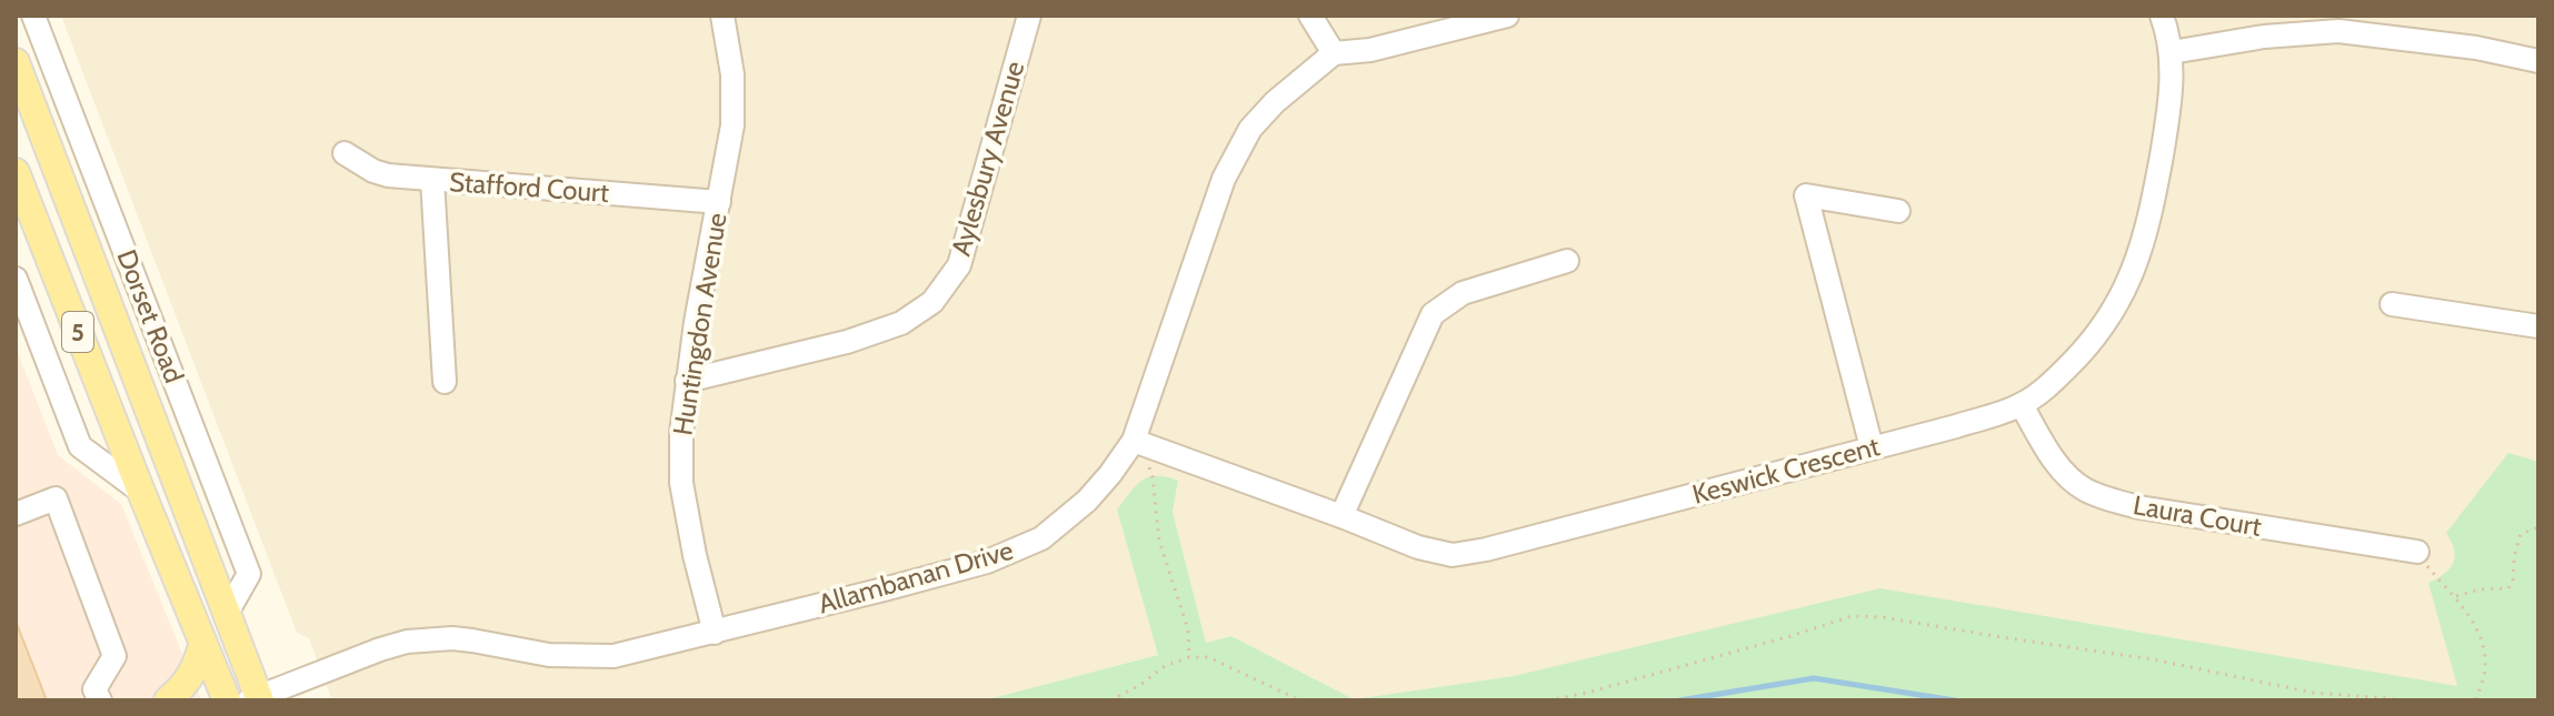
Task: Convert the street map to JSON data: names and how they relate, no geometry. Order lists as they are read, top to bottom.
{
  "streets": {
    "main road": ["Dorset Road", "5"],
    "street": [
      "Aylesbury Avenue",
      "Stafford Court",
      "Huntingdon Avenue",
      "Keswick Crescent",
      "Laura Court",
      "Allambanan Drive"
    ]
  },
  "crossings": [
    ["Aylesbury Avenue", "Huntingdon Avenue"],
    ["Stafford Court", "Huntingdon Avenue"],
    ["Dorset Road", "Allambanan Drive"],
    ["Huntingdon Avenue", "Allambanan Drive"],
    ["Keswick Crescent", "Laura Court"],
    ["Keswick Crescent", "Allambanan Drive"]
  ]
}
